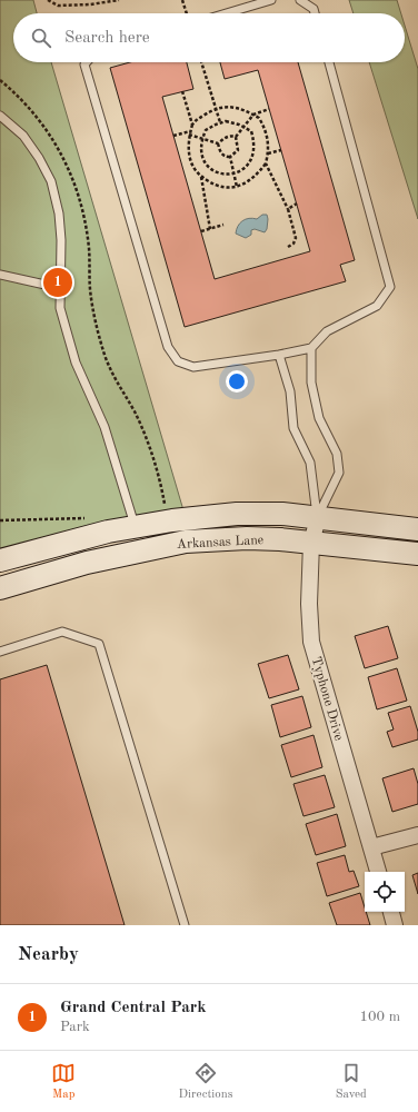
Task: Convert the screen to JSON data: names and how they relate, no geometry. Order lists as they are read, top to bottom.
{
  "streets": {
    "main road": ["Arkansas Lane"],
    "street": ["Typhone Drive"]
  },
  "crossings": [
    ["Arkansas Lane", "Typhone Drive"]
  ],
  "page": {
    "search": "Search here",
    "pins": "1",
    "heading": "Nearby",
    "list": [
      {
        "mark": "1",
        "name": "Grand Central Park",
        "note": "Park",
        "value": "100 m"
      }
    ],
    "nav": ["Map", "Directions", "Saved"]
  }
}
